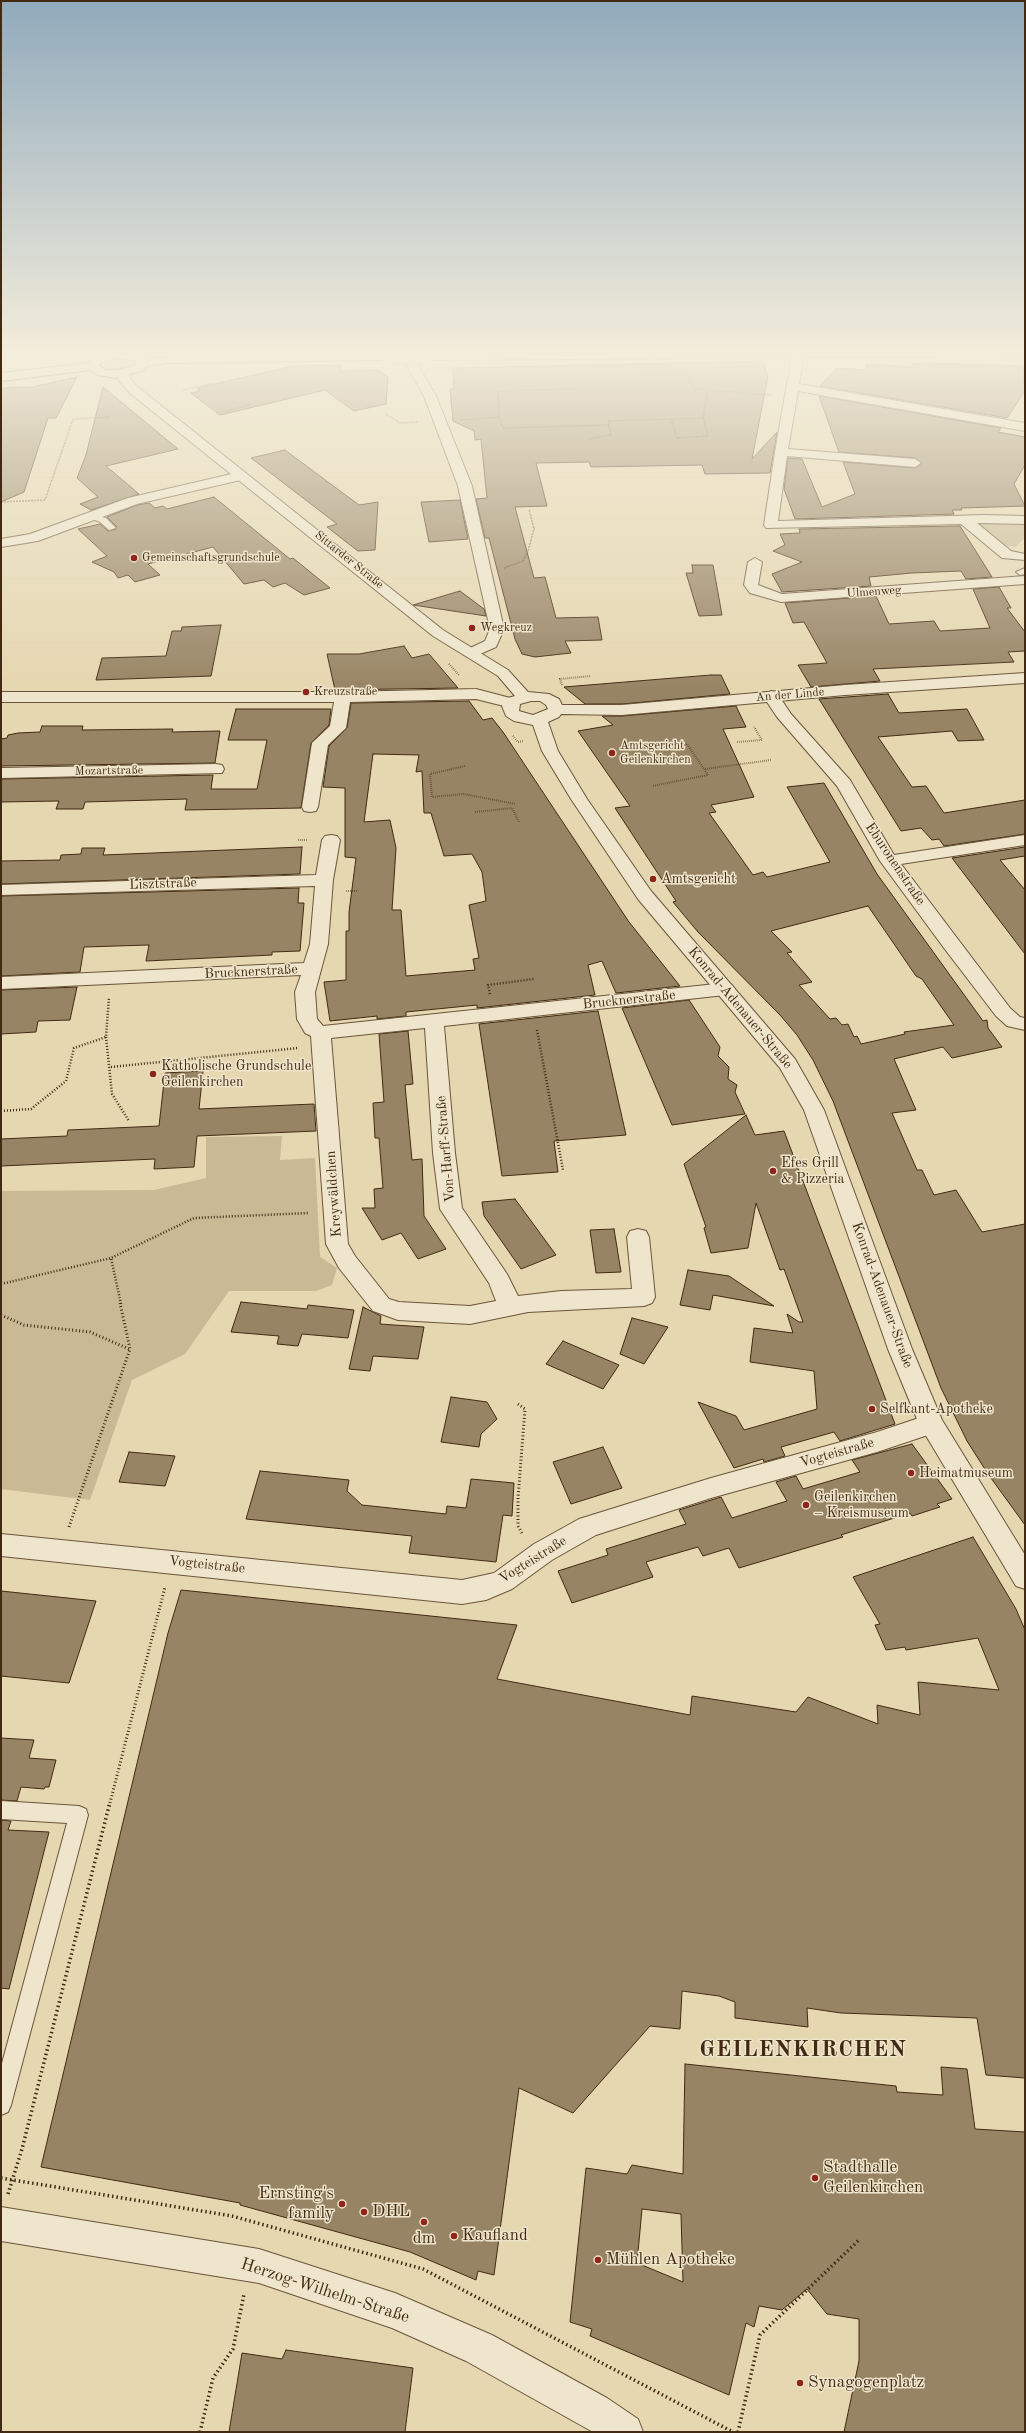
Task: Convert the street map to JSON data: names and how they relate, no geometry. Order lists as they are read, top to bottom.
{
  "streets": {
    "street": [
      "Sittarder Straße",
      "Ulmenweg",
      "An der Linde",
      "Mozartstraße",
      "Eburonenstraße",
      "Lisztstraße",
      "Brucknerstraße",
      "Konrad-Adenauer-Straße",
      "Von-Harff-Straße",
      "Kreywäldchen",
      "Vogteistraße",
      "Herzog-Wilhelm-Straße"
    ]
  },
  "crossings": [
    ["An der Linde", "Eburonenstraße"],
    ["Brucknerstraße", "Konrad-Adenauer-Straße"],
    ["Brucknerstraße", "Von-Harff-Straße"],
    ["Brucknerstraße", "Kreywäldchen"],
    ["Konrad-Adenauer-Straße", "Vogteistraße"],
    ["Von-Harff-Straße", "Kreywäldchen"]
  ],
  "districts": ["GEILENKIRCHEN"],
  "places": [
    "Gemeinschaftsgrundschule",
    "Wegkreuz",
    "Kreuzstraße",
    "Amtsgericht Geilenkirchen",
    "Amtsgericht",
    "Katholische Grundschule Geilenkirchen",
    "Efes Grill & Pizzeria",
    "Selfkant-Apotheke",
    "Heimatmuseum",
    "Geilenkirchen – Kreismuseum",
    "Stadthalle Geilenkirchen",
    "Ernsting's family",
    "DHL",
    "dm",
    "Kaufland",
    "Mühlen Apotheke",
    "Synagogenplatz"
  ]
}
